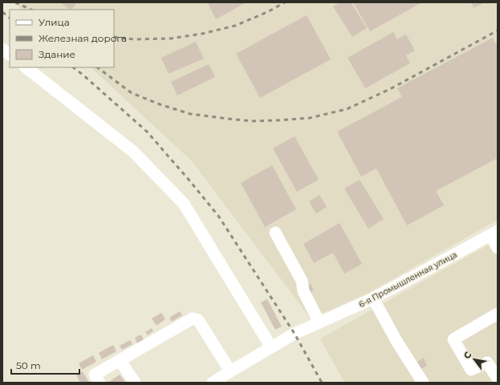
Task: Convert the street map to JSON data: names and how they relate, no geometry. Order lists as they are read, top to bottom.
{
  "streets": {
    "street": ["6-я Промышленная улица"]
  },
  "legend": ["Улица", "Железная дорога", "Здание"],
  "scale_bar": "50 m",
  "north": "top left"
}
